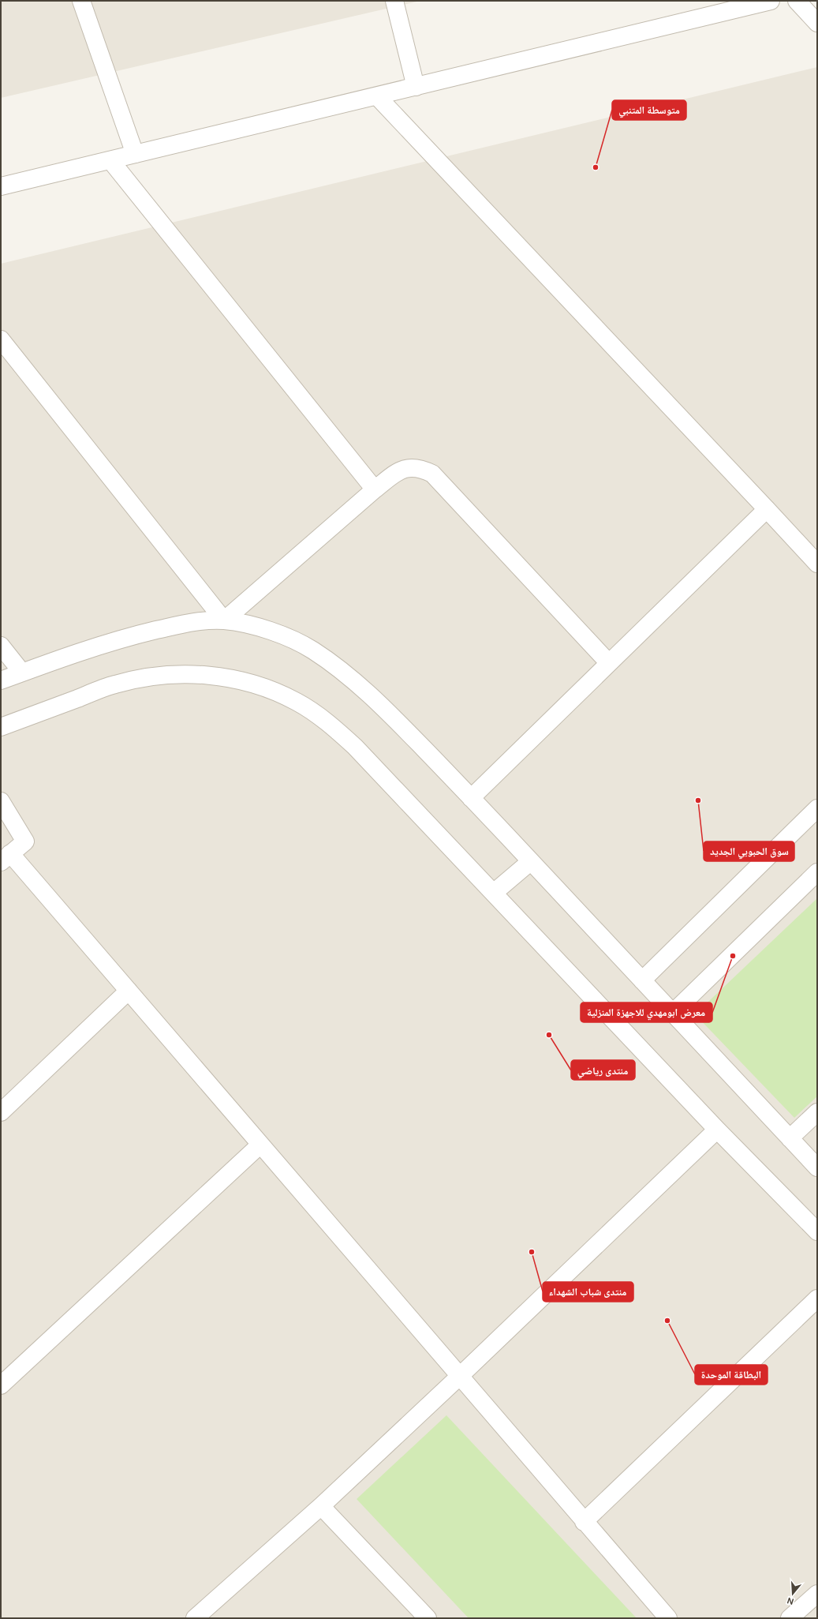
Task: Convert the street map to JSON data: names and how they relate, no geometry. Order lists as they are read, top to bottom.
{
  "places": [
    "متوسطة المتنبي",
    "سوق الحبوبي الجديد",
    "معرض ابومهدي للاجهزة المنزلية",
    "منتدى رياضي",
    "منتدى شباب الشهداء",
    "البطاقة الموحدة"
  ],
  "north": "bottom"
}
